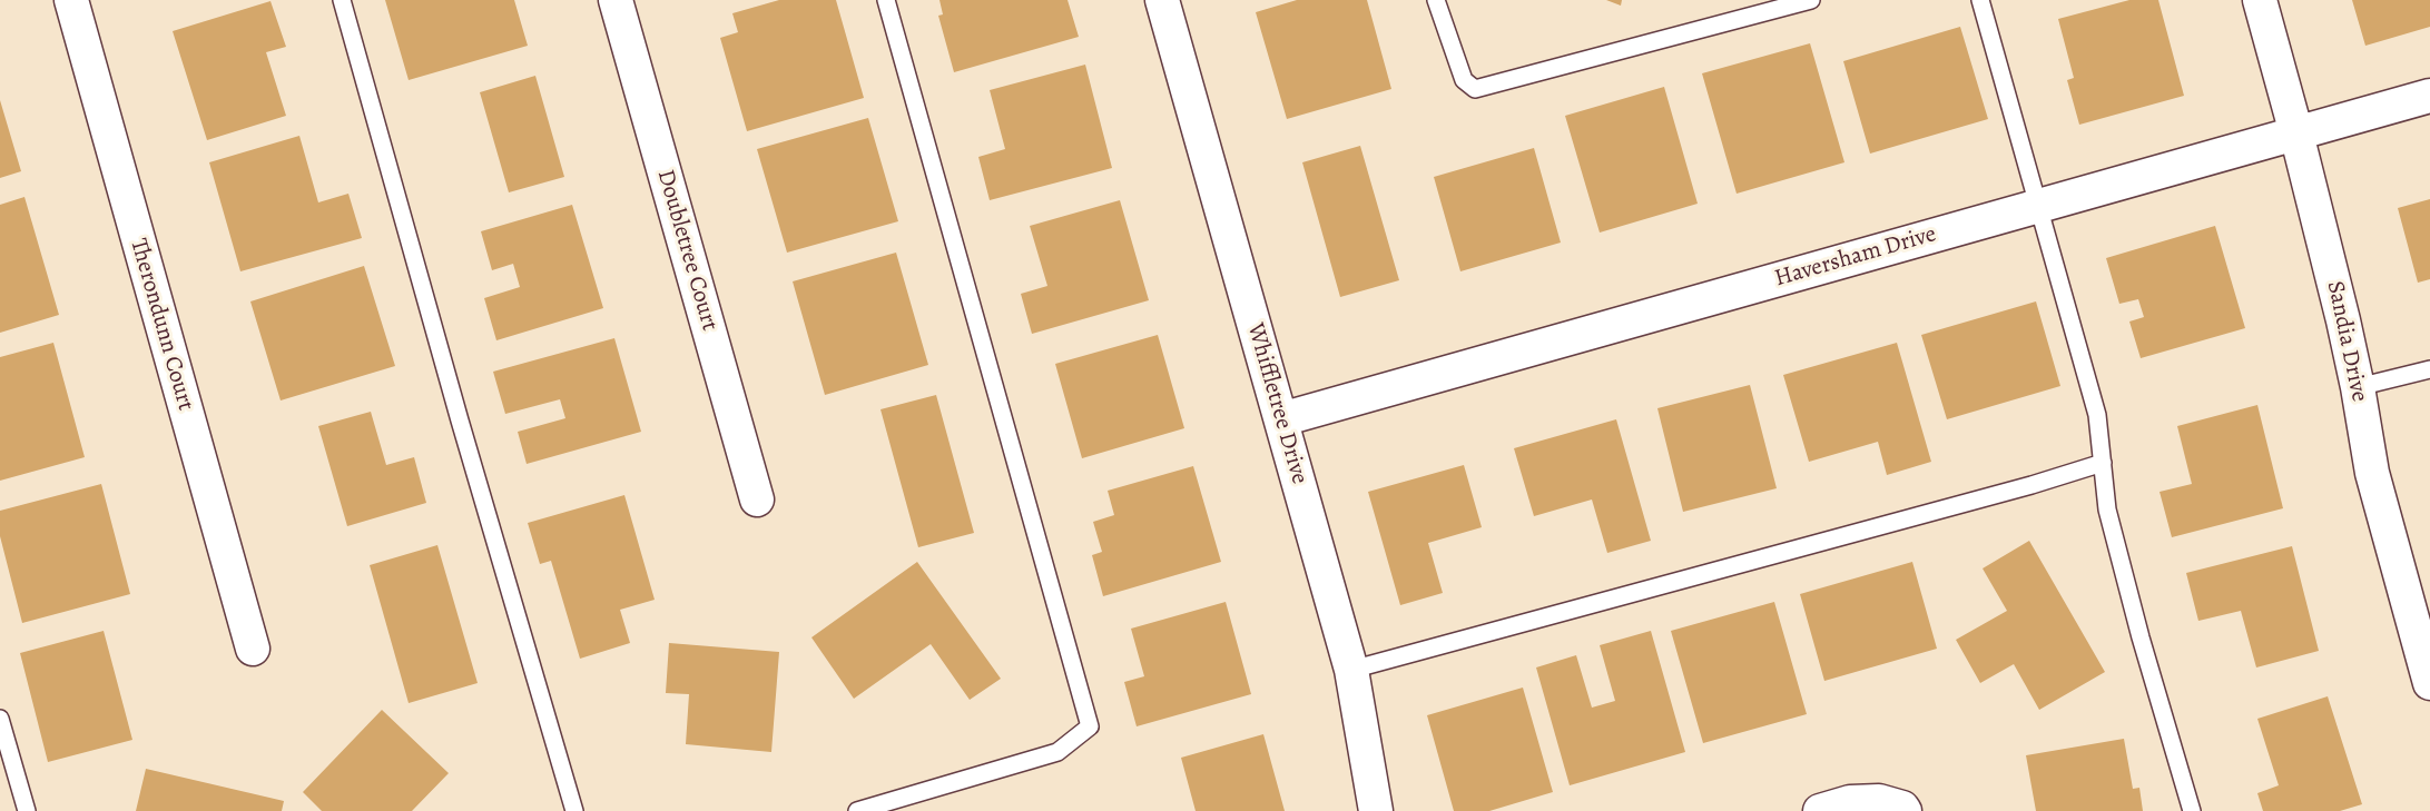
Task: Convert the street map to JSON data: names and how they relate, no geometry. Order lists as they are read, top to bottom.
{
  "streets": {
    "street": [
      "Doubletree Court",
      "Haversham Drive",
      "Therondunn Court",
      "Sandia Drive",
      "Whiffletree Drive"
    ]
  },
  "crossings": [
    ["Haversham Drive", "Sandia Drive"],
    ["Haversham Drive", "Whiffletree Drive"]
  ]
}
